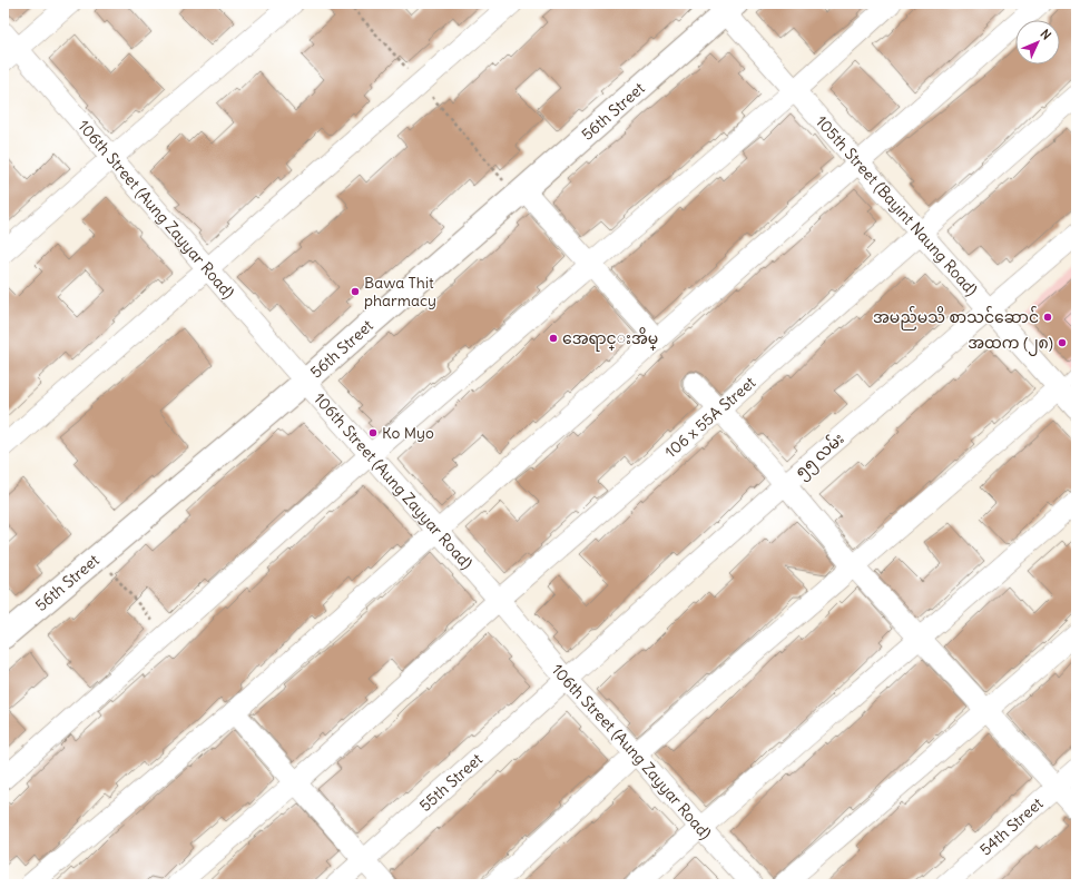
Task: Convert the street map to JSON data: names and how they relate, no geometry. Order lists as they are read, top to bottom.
{
  "streets": {
    "street": [
      "56th Street",
      "105th Street (Bayint Naung Road)",
      "106th Street (Aung Zayyar Road)",
      "106 x 55A Street",
      "၅၅ လမ်း",
      "55th Street",
      "54th Street"
    ]
  },
  "crossings": [
    ["56th Street", "105th Street (Bayint Naung Road)"],
    ["56th Street", "106th Street (Aung Zayyar Road)"],
    ["105th Street (Bayint Naung Road)", "106 x 55A Street"],
    ["105th Street (Bayint Naung Road)", "၅၅ လမ်း"],
    ["106th Street (Aung Zayyar Road)", "106 x 55A Street"],
    ["106th Street (Aung Zayyar Road)", "၅၅ လမ်း"],
    ["106th Street (Aung Zayyar Road)", "55th Street"],
    ["၅၅ လမ်း", "55th Street"]
  ],
  "places": [
    "Bawa Thit pharmacy",
    "အမည်မသိ စာသင်ဆောင်",
    "အေရာင္းအိမ္",
    "အထက (၂၈)",
    "Ko Myo"
  ],
  "north": "top right"
}
